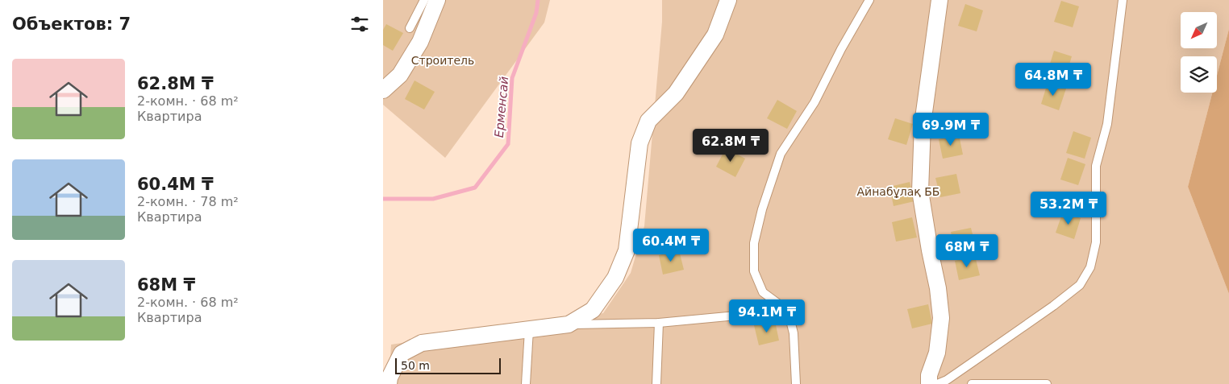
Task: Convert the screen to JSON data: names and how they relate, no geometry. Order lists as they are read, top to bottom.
{
  "water": ["Ерменсай"],
  "parks": ["Строитель", "Айнабұлақ ББ"],
  "scale_bar": "50 m",
  "north": "bottom left",
  "page": {
    "heading": "Объектов: 7",
    "list": [
      {
        "name": "62.8M ₸",
        "note": "2-комн. · 68 m² · Квартира"
      },
      {
        "name": "60.4M ₸",
        "note": "2-комн. · 78 m² · Квартира"
      },
      {
        "name": "68M ₸",
        "note": "2-комн. · 68 m² · Квартира"
      }
    ],
    "price": [
      "64.8M ₸",
      "69.9M ₸",
      "62.8M ₸",
      "53.2M ₸",
      "60.4M ₸",
      "68M ₸",
      "94.1M ₸"
    ],
    "scale": "50 m"
  }
}
